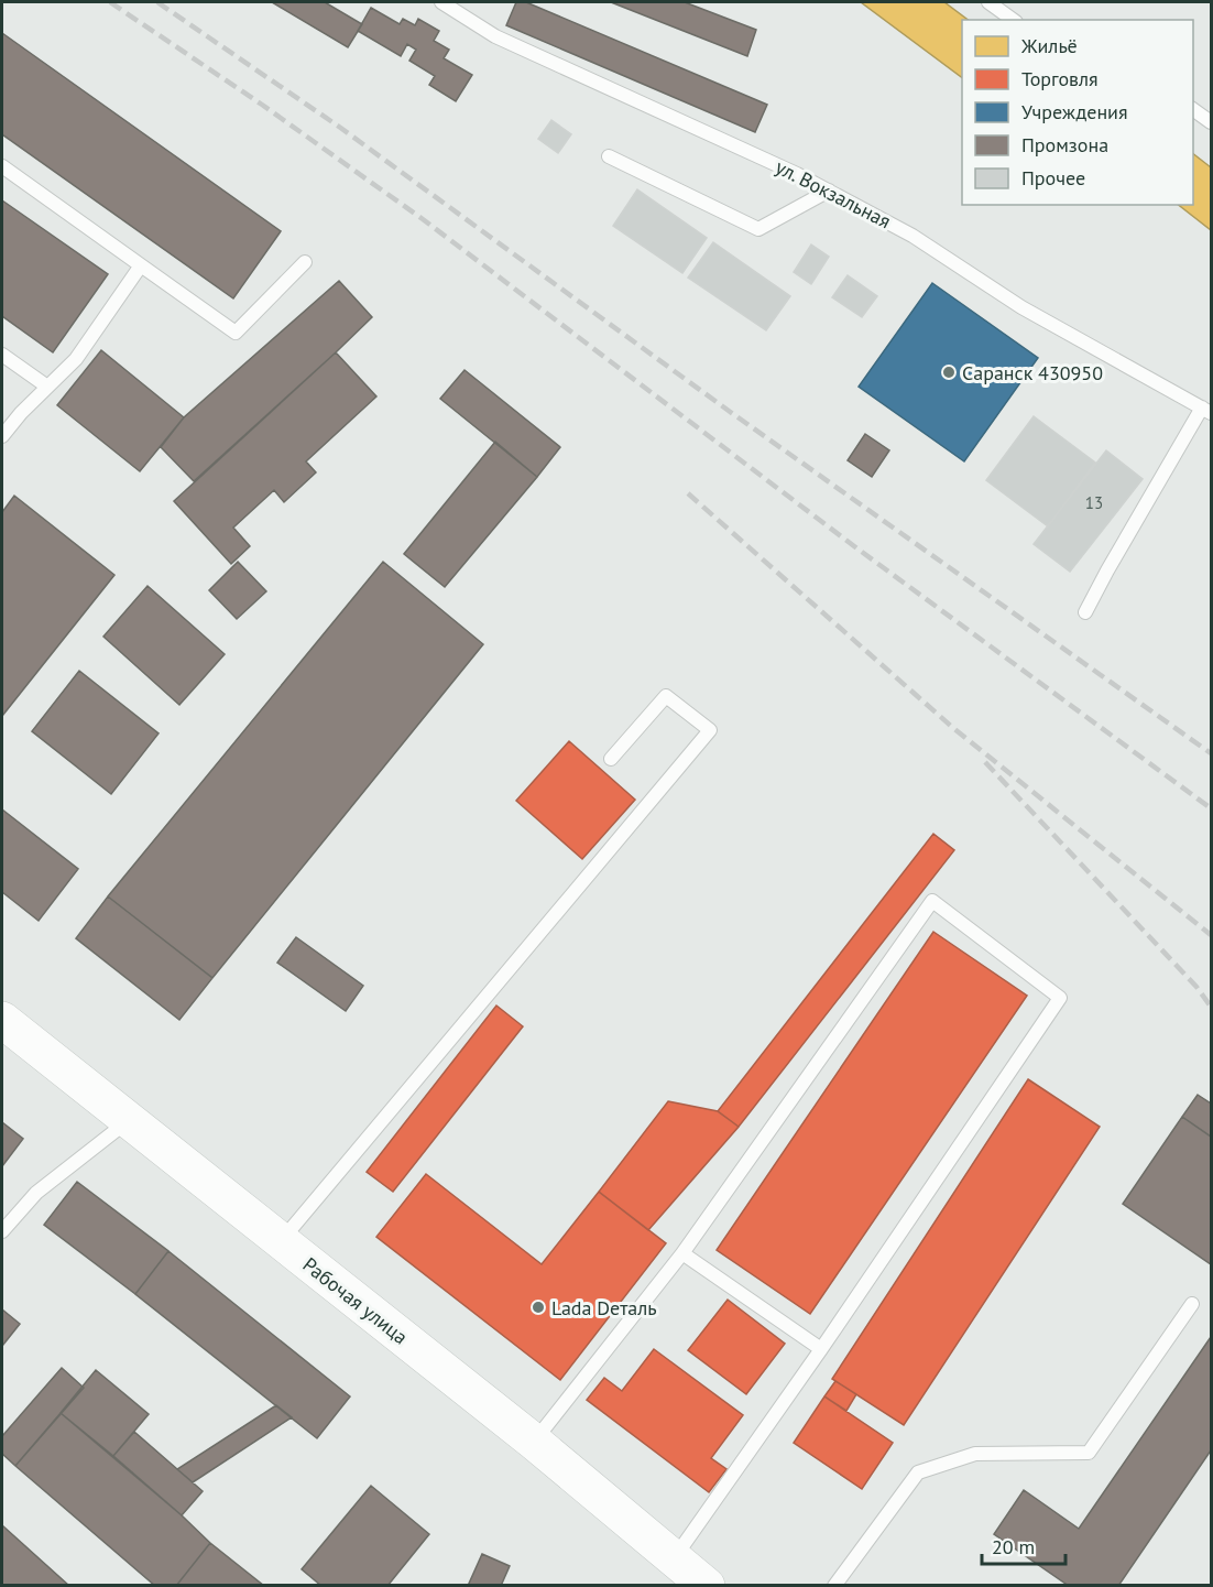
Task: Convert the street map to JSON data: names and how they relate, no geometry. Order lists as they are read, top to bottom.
{
  "streets": {
    "street": ["Рабочая улица"],
    "lane": ["ул. Вокзальная"]
  },
  "places": ["Саранск 430950", "Lada Dеталь"],
  "house_numbers": ["13"],
  "legend": [
    "Жильё",
    "Торговля",
    "Учреждения",
    "Промзона",
    "Прочее"
  ],
  "scale_bar": "20 m"
}
